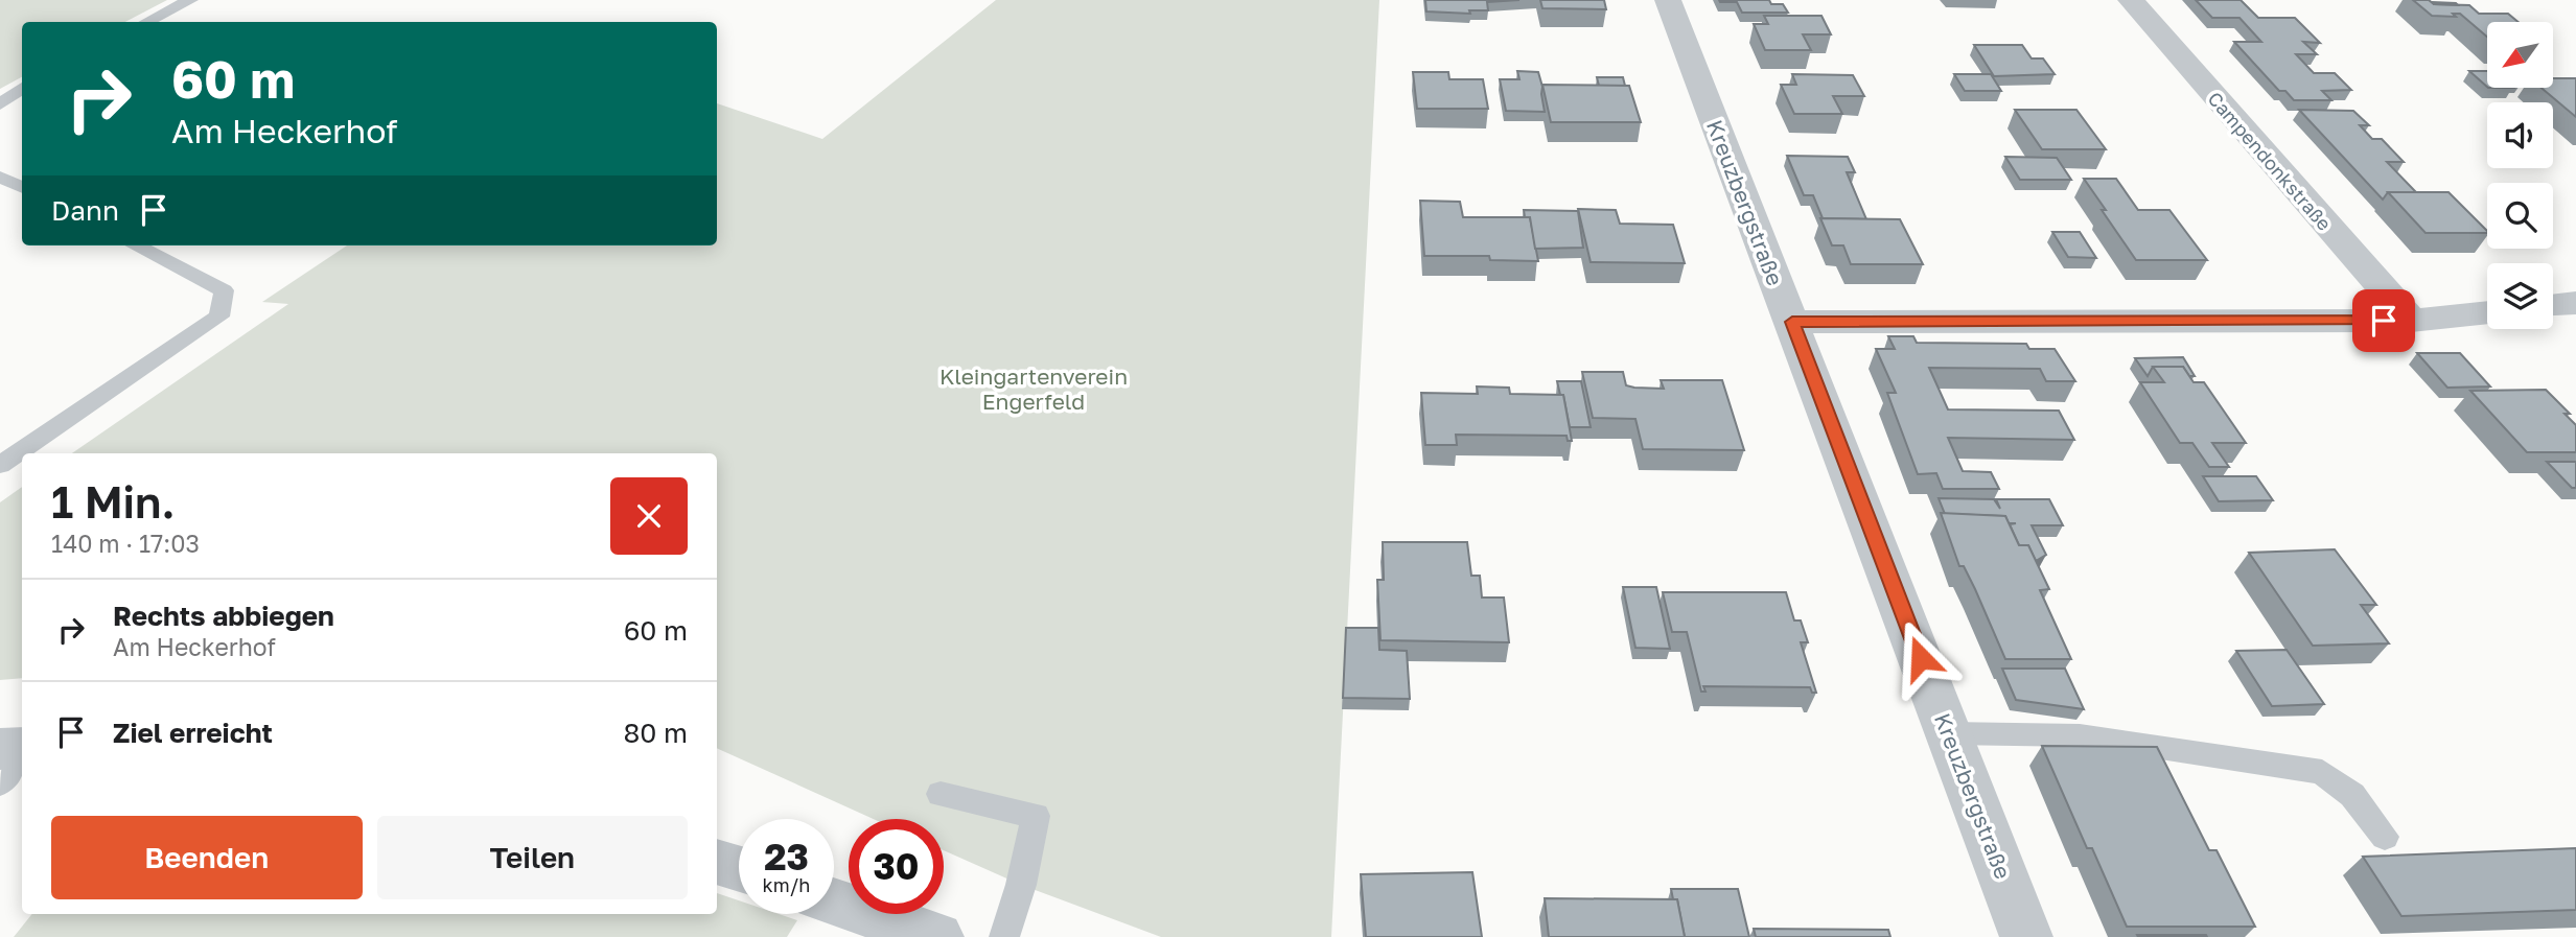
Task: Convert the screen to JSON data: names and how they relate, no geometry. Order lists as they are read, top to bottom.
{
  "streets": {
    "street": ["Campendonkstraße", "Kreuzbergstraße"]
  },
  "parks": ["Kleingartenverein Engerfeld"],
  "north": "bottom left",
  "page": {
    "turn": ["60 m", "Am Heckerhof"],
    "then": "Dann",
    "heading": ["1 Min.", "140 m · 17:03"],
    "list": [
      {
        "name": "Rechts abbiegen",
        "note": "Am Heckerhof",
        "value": "60 m"
      },
      {
        "name": "Ziel erreicht",
        "value": "80 m"
      }
    ],
    "buttons": ["Beenden", "Teilen"],
    "speed": "23 km/h",
    "limit": "30"
  }
}
